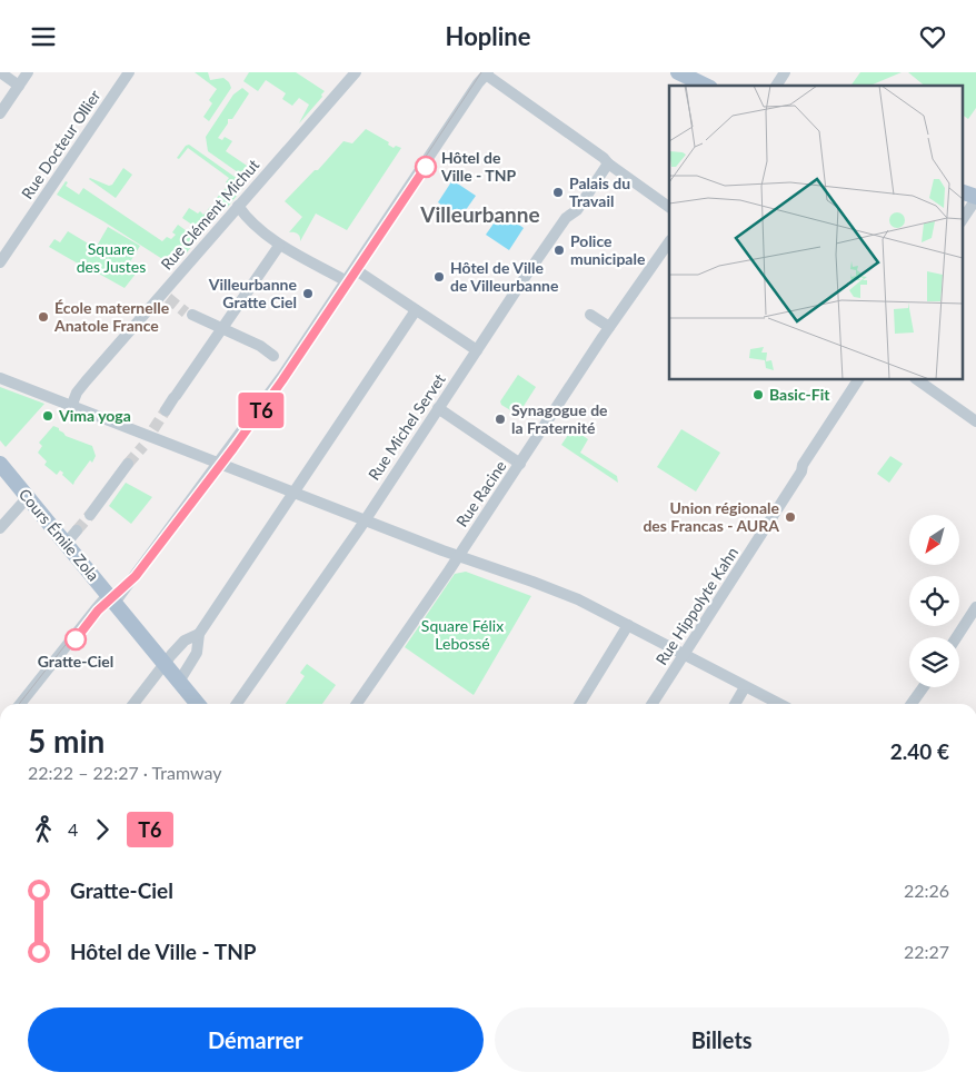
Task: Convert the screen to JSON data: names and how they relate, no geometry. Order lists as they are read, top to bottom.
{
  "streets": {
    "main road": ["Cours Émile Zola"],
    "street": [
      "Rue Docteur Ollier",
      "Rue Clément Michut",
      "Rue Michel Servet",
      "Rue Racine",
      "Rue Hippolyte Kahn"
    ]
  },
  "districts": ["Villeurbanne"],
  "parks": ["Square des Justes", "Square Félix Lebossé"],
  "places": [
    "Hôtel de Ville - TNP",
    "Palais du Travail",
    "Police municipale",
    "Hôtel de Ville de Villeurbanne",
    "Villeurbanne Gratte Ciel",
    "École maternelle Anatole France",
    "Basic-Fit",
    "Vima yoga",
    "Synagogue de la Fraternité",
    "Union régionale des Francas - AURA",
    "Gratte-Ciel"
  ],
  "lines": ["tram line T6"],
  "north": "bottom left",
  "page": {
    "header": "Hopline",
    "on_map": "T6",
    "heading": ["5 min", "22:22 – 22:27 · Tramway", "2.40 €"],
    "legs": ["4", "T6"],
    "list": [
      {
        "name": "Gratte-Ciel",
        "value": "22:26"
      },
      {
        "name": "Hôtel de Ville - TNP",
        "value": "22:27"
      }
    ],
    "buttons": ["Démarrer", "Billets"]
  }
}
